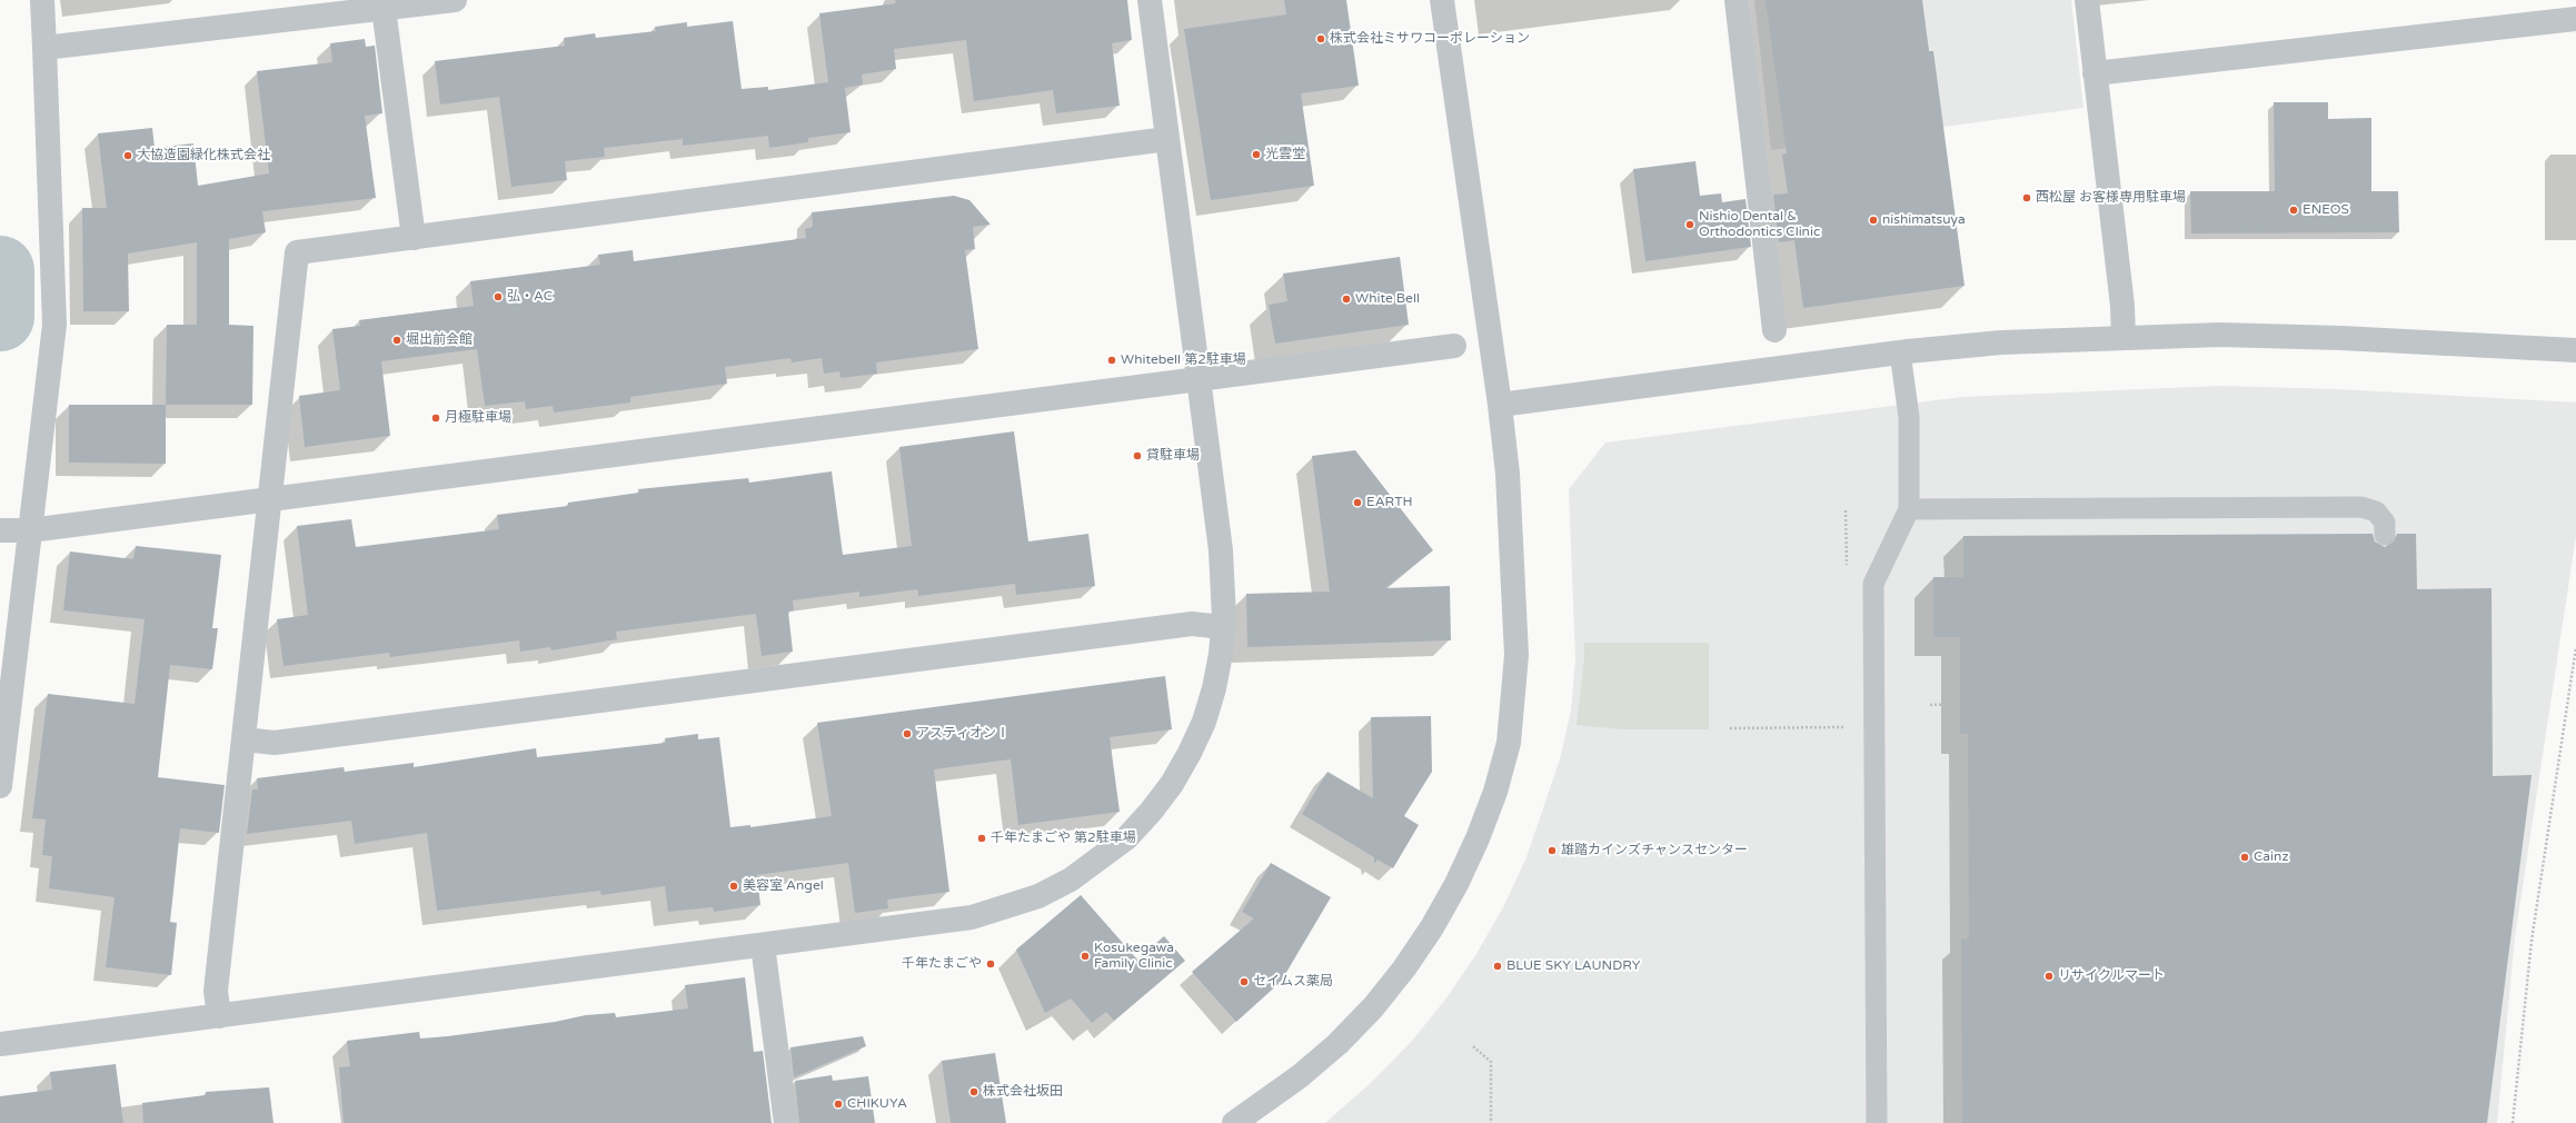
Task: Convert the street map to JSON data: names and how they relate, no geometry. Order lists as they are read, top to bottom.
{
  "places": [
    "株式会社ミサワコーポレーション",
    "光雲堂",
    "大協造園緑化株式会社",
    "西松屋 お客様専用駐車場",
    "ENEOS",
    "nishimatsuya",
    "Nishio Dental & Orthodontics Clinic",
    "弘・AC",
    "White Bell",
    "堀出前会館",
    "Whitebell 第2駐車場",
    "月極駐車場",
    "貸駐車場",
    "EARTH",
    "アスティオンⅠ",
    "千年たまごや 第2駐車場",
    "雄踏カインズチャンスセンター",
    "Cainz",
    "美容室 Angel",
    "Kosukegawa Family Clinic",
    "千年たまごや",
    "BLUE SKY LAUNDRY",
    "リサイクルマート",
    "セイムス薬局",
    "株式会社坂田",
    "CHIKUYA"
  ]
}
